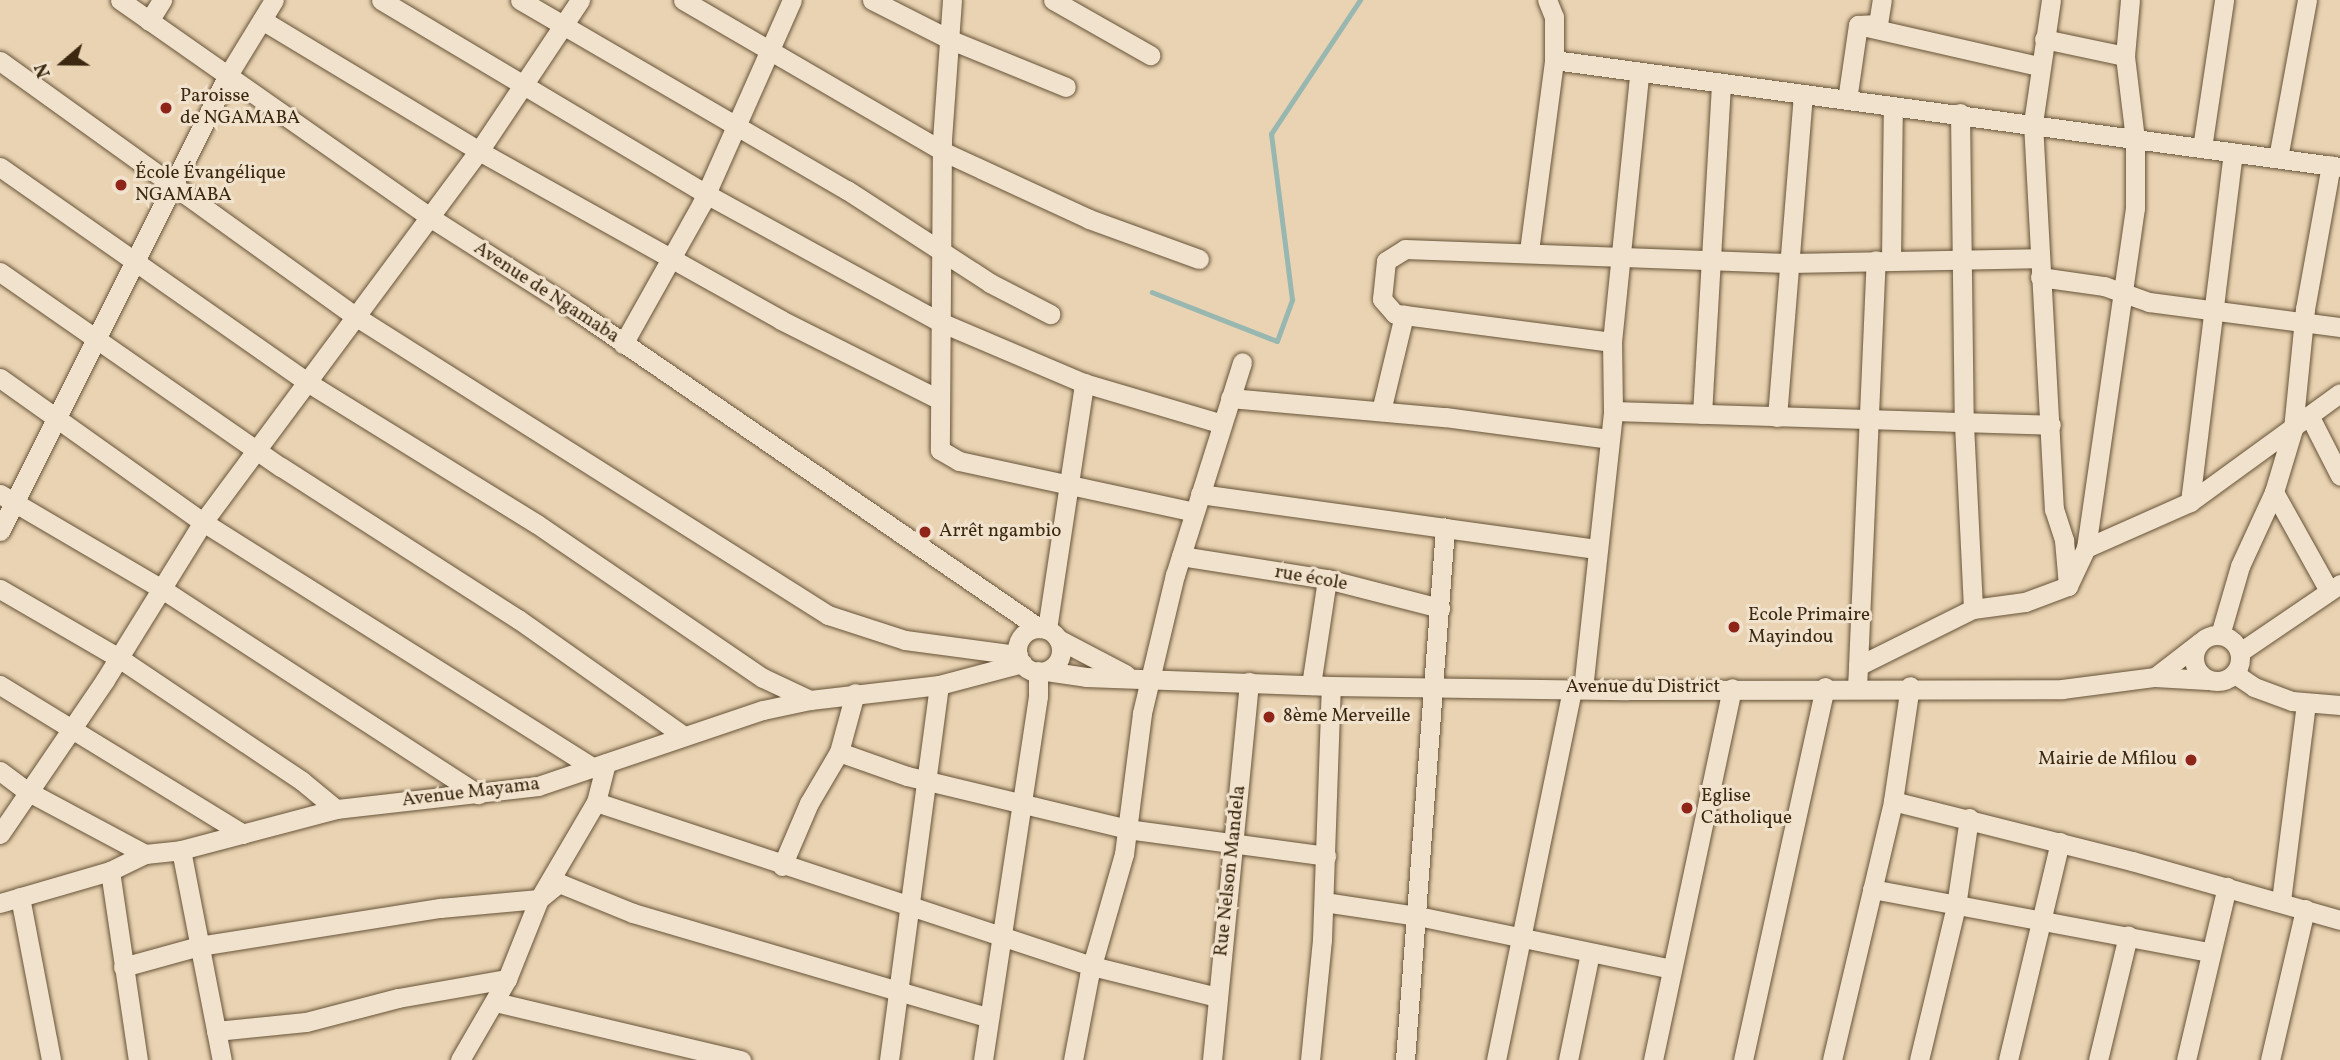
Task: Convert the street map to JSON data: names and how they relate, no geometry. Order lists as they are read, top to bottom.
{
  "streets": {
    "street": [
      "Avenue de Ngamaba",
      "rue école",
      "Avenue du District",
      "Avenue Mayama",
      "Rue Nelson Mandela"
    ]
  },
  "crossings": [
    ["Avenue de Ngamaba", "Avenue du District"],
    ["Avenue de Ngamaba", "Avenue Mayama"],
    ["Avenue du District", "Avenue Mayama"],
    ["Avenue du District", "Rue Nelson Mandela"]
  ],
  "places": [
    "Paroisse de NGAMABA",
    "École Évangélique NGAMABA",
    "Arrêt ngambio",
    "Ecole Primaire Mayindou",
    "8ème Merveille",
    "Mairie de Mfilou",
    "Eglise Catholique"
  ],
  "north": "left"
}
